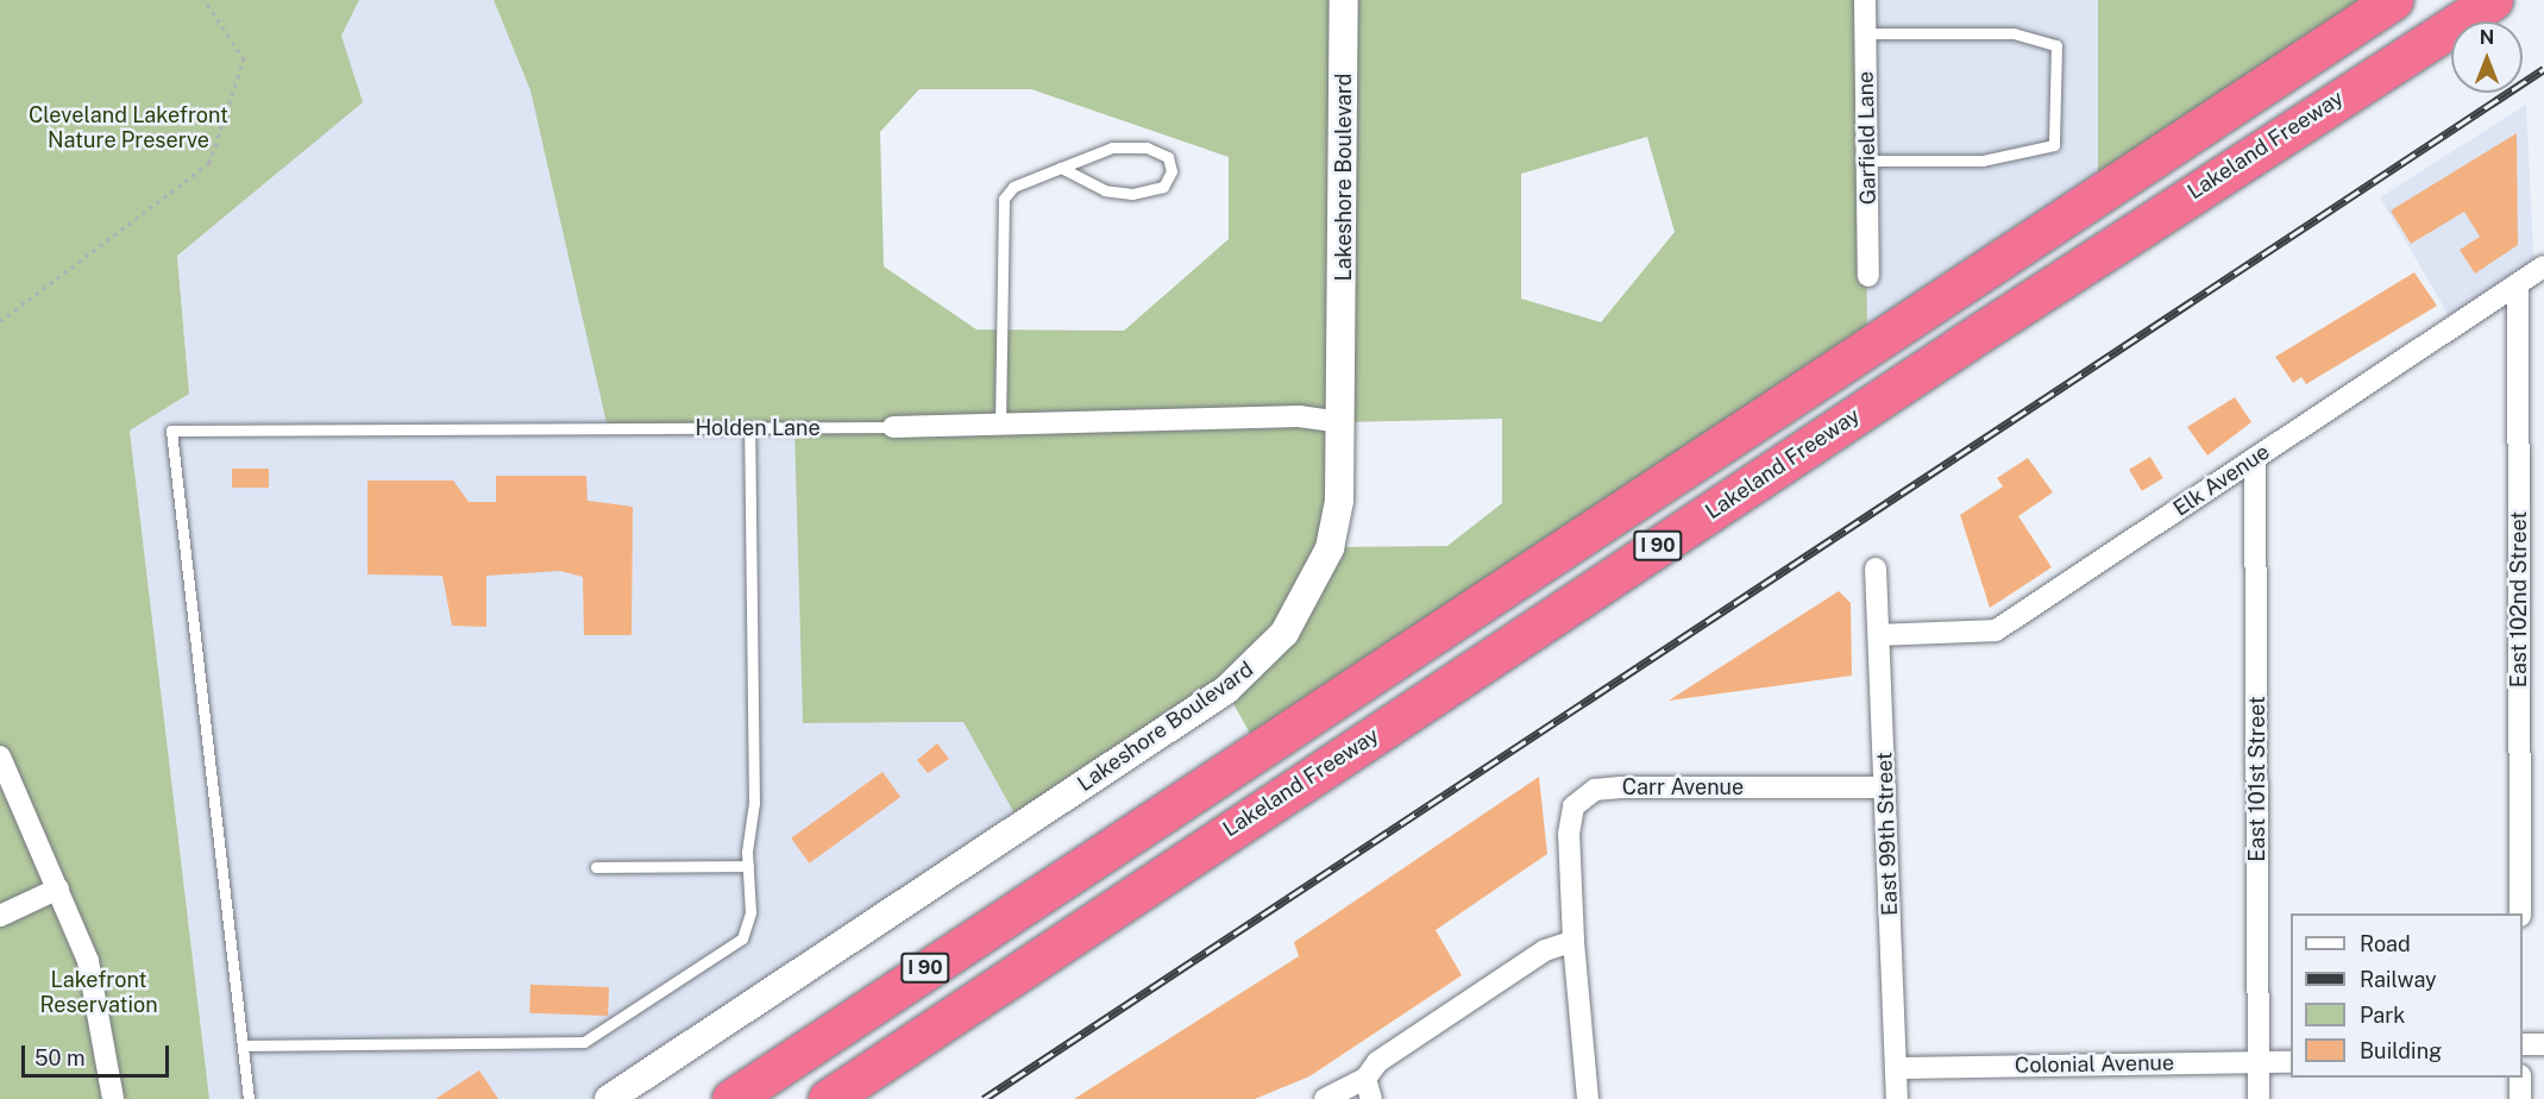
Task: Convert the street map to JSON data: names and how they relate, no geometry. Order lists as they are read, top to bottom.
{
  "streets": {
    "highway": ["Lakeland Freeway", "I 90"],
    "street": [
      "Garfield Lane",
      "Lakeshore Boulevard",
      "Holden Lane",
      "Elk Avenue",
      "East 102nd Street",
      "East 101st Street",
      "Carr Avenue",
      "East 99th Street",
      "Colonial Avenue"
    ]
  },
  "crossings": [
    ["Lakeshore Boulevard", "Holden Lane"],
    ["Elk Avenue", "East 102nd Street"],
    ["Elk Avenue", "East 101st Street"],
    ["Elk Avenue", "East 99th Street"],
    ["East 101st Street", "Colonial Avenue"],
    ["Carr Avenue", "East 99th Street"],
    ["East 99th Street", "Colonial Avenue"]
  ],
  "parks": ["Cleveland Lakefront Nature Preserve", "Lakefront Reservation"],
  "legend": [
    "Road",
    "Railway",
    "Park",
    "Building"
  ],
  "scale_bar": "50 m",
  "north": "top"
}
